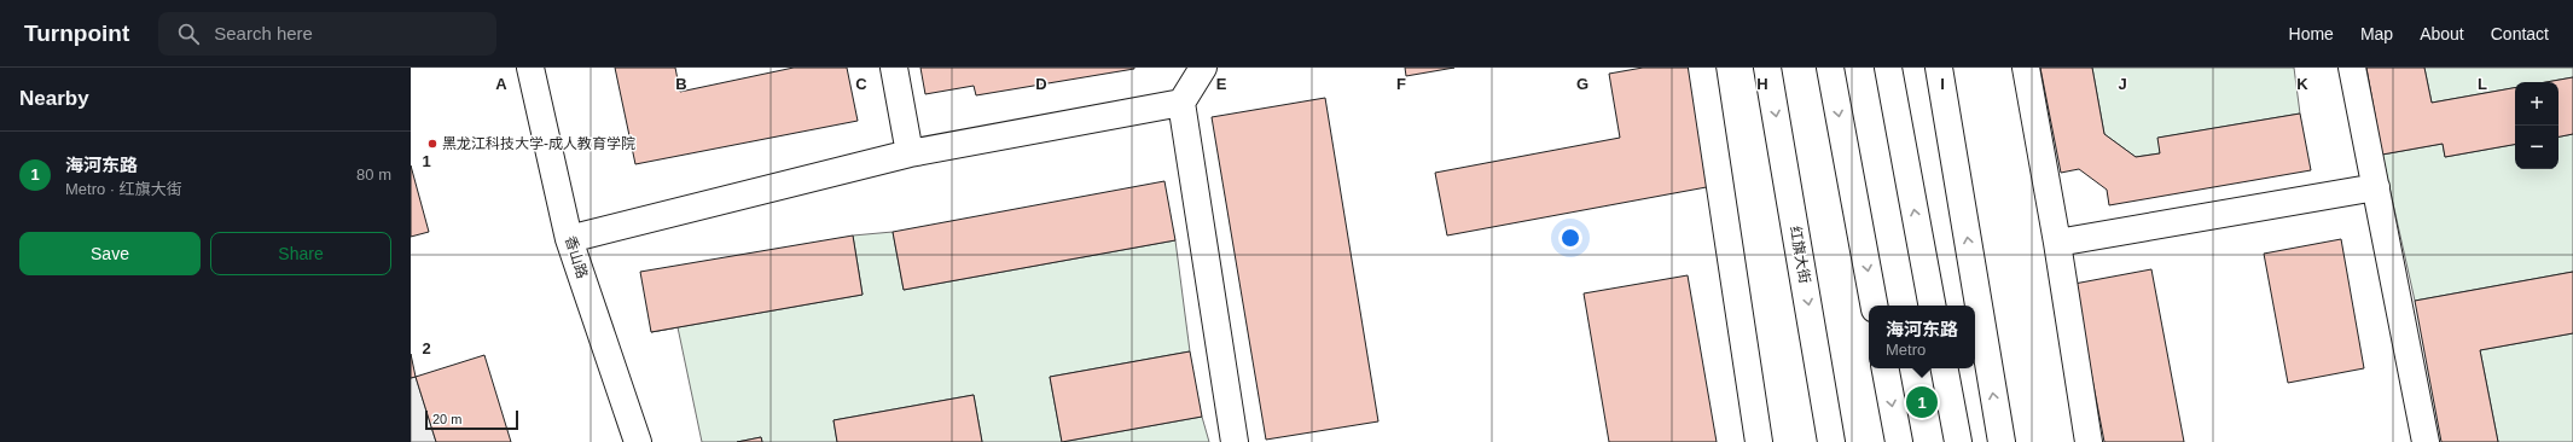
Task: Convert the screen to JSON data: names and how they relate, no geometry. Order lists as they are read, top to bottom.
{
  "streets": {
    "main road": ["红旗大街", "香山路"]
  },
  "places": ["黑龙江科技大学-成人教育学院"],
  "scale_bar": "20 m",
  "page": {
    "header": "Turnpoint",
    "search": "Search here",
    "nav": [
      "Home",
      "Map",
      "About",
      "Contact"
    ],
    "heading": "Nearby",
    "map_buttons": ["+", "−"],
    "list": [
      {
        "mark": "1",
        "name": "海河东路",
        "note": "Metro · 红旗大街",
        "value": "80 m"
      }
    ],
    "buttons": ["Save", "Share"],
    "popup": ["海河东路", "Metro"],
    "pins": "1",
    "scale": "20 m"
  },
  "grid": {
    "columns": [
      "A",
      "B",
      "C",
      "D",
      "E",
      "F",
      "G",
      "H",
      "I",
      "J",
      "K",
      "L"
    ],
    "rows": ["1", "2"]
  }
}
